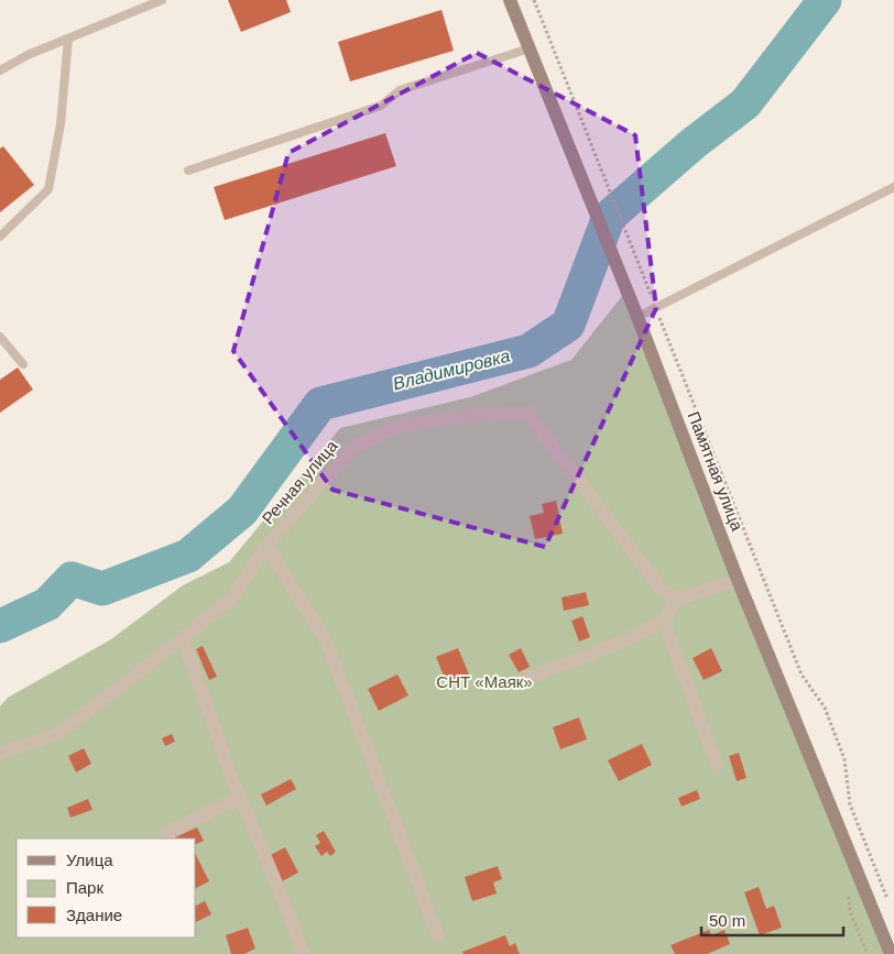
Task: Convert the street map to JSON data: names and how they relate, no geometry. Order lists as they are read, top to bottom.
{
  "streets": {
    "street": ["Памятная улица", "Речная улица"]
  },
  "water": ["Владимировка"],
  "parks": ["СНТ «Маяк»"],
  "legend": ["Улица", "Парк", "Здание"],
  "scale_bar": "50 m"
}
